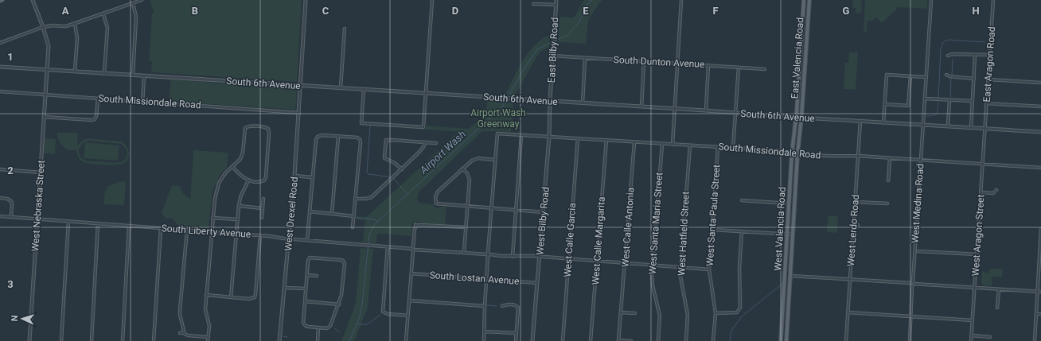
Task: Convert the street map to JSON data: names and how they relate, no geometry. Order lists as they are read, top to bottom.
{
  "streets": {
    "main road": ["East Valencia Road", "West Valencia Road"],
    "street": [
      "East Bilby Road",
      "South Dunton Avenue",
      "East Aragon Road",
      "South 6th Avenue",
      "South Missiondale Road",
      "West Medina Road",
      "West Nebraska Street",
      "West Drexel Road",
      "West Santa Paula Street",
      "West Bilby Road",
      "West Santa Maria Street",
      "West Calle Antonia",
      "West Lerdo Road",
      "South Liberty Avenue",
      "West Hatfield Street",
      "West Aragon Street",
      "West Calle Garcia",
      "West Calle Margarita",
      "South Lostan Avenue"
    ]
  },
  "crossings": [
    ["East Bilby Road", "South Dunton Avenue"],
    ["East Bilby Road", "South 6th Avenue"],
    ["East Bilby Road", "West Bilby Road"],
    ["East Valencia Road", "South 6th Avenue"],
    ["East Valencia Road", "West Valencia Road"],
    ["East Aragon Road", "South 6th Avenue"],
    ["East Aragon Road", "West Aragon Street"],
    ["South 6th Avenue", "West Medina Road"],
    ["South 6th Avenue", "West Nebraska Street"],
    ["South 6th Avenue", "West Drexel Road"],
    ["South 6th Avenue", "West Bilby Road"],
    ["South 6th Avenue", "West Valencia Road"],
    ["South 6th Avenue", "West Lerdo Road"],
    ["South 6th Avenue", "West Aragon Street"],
    ["South Missiondale Road", "West Medina Road"],
    ["South Missiondale Road", "West Nebraska Street"],
    ["South Missiondale Road", "West Drexel Road"],
    ["South Missiondale Road", "West Santa Paula Street"],
    ["South Missiondale Road", "West Bilby Road"],
    ["South Missiondale Road", "West Santa Maria Street"],
    ["South Missiondale Road", "West Calle Antonia"],
    ["South Missiondale Road", "West Valencia Road"],
    ["South Missiondale Road", "West Lerdo Road"],
    ["South Missiondale Road", "West Hatfield Street"],
    ["South Missiondale Road", "West Aragon Street"],
    ["South Missiondale Road", "West Calle Garcia"],
    ["South Missiondale Road", "West Calle Margarita"],
    ["West Nebraska Street", "South Liberty Avenue"],
    ["West Drexel Road", "South Liberty Avenue"],
    ["West Santa Paula Street", "South Liberty Avenue"],
    ["West Bilby Road", "South Liberty Avenue"],
    ["West Bilby Road", "South Lostan Avenue"],
    ["West Santa Maria Street", "South Liberty Avenue"],
    ["West Calle Antonia", "South Liberty Avenue"],
    ["South Liberty Avenue", "West Hatfield Street"],
    ["South Liberty Avenue", "West Calle Garcia"],
    ["South Liberty Avenue", "West Calle Margarita"]
  ],
  "water": ["Airport Wash"],
  "parks": ["Airport Wash Greenway"],
  "north": "left",
  "grid": {
    "columns": [
      "A",
      "B",
      "C",
      "D",
      "E",
      "F",
      "G",
      "H"
    ],
    "rows": ["1", "2", "3"]
  }
}
